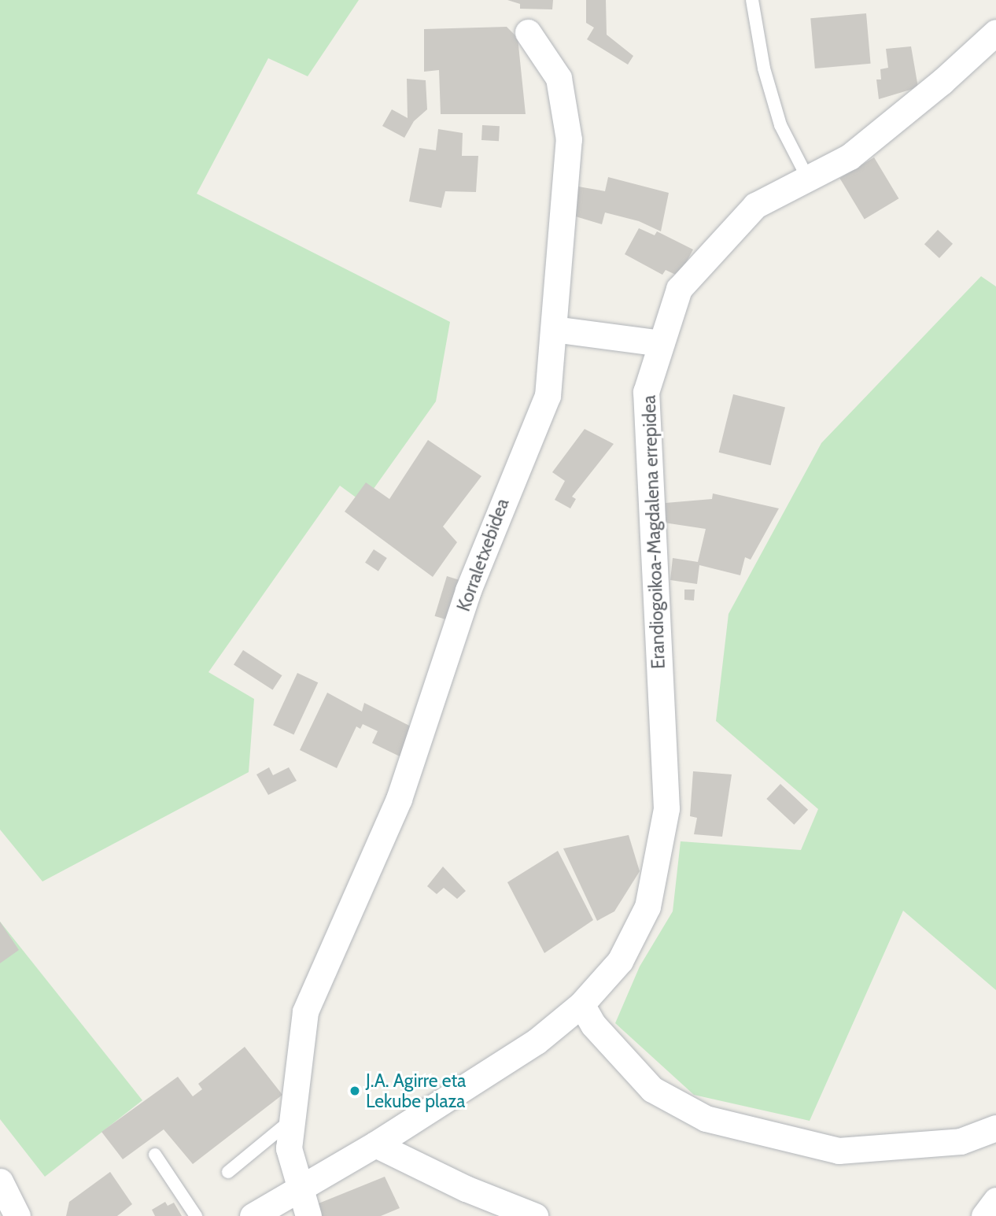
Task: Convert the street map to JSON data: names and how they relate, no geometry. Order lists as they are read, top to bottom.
{
  "streets": {
    "street": ["Erandiogoikoa-Magdalena errepidea", "Korraletxebidea"]
  },
  "crossings": [
    ["Erandiogoikoa-Magdalena errepidea", "Korraletxebidea"]
  ],
  "places": ["J.A. Agirre eta Lekube plaza"]
}
